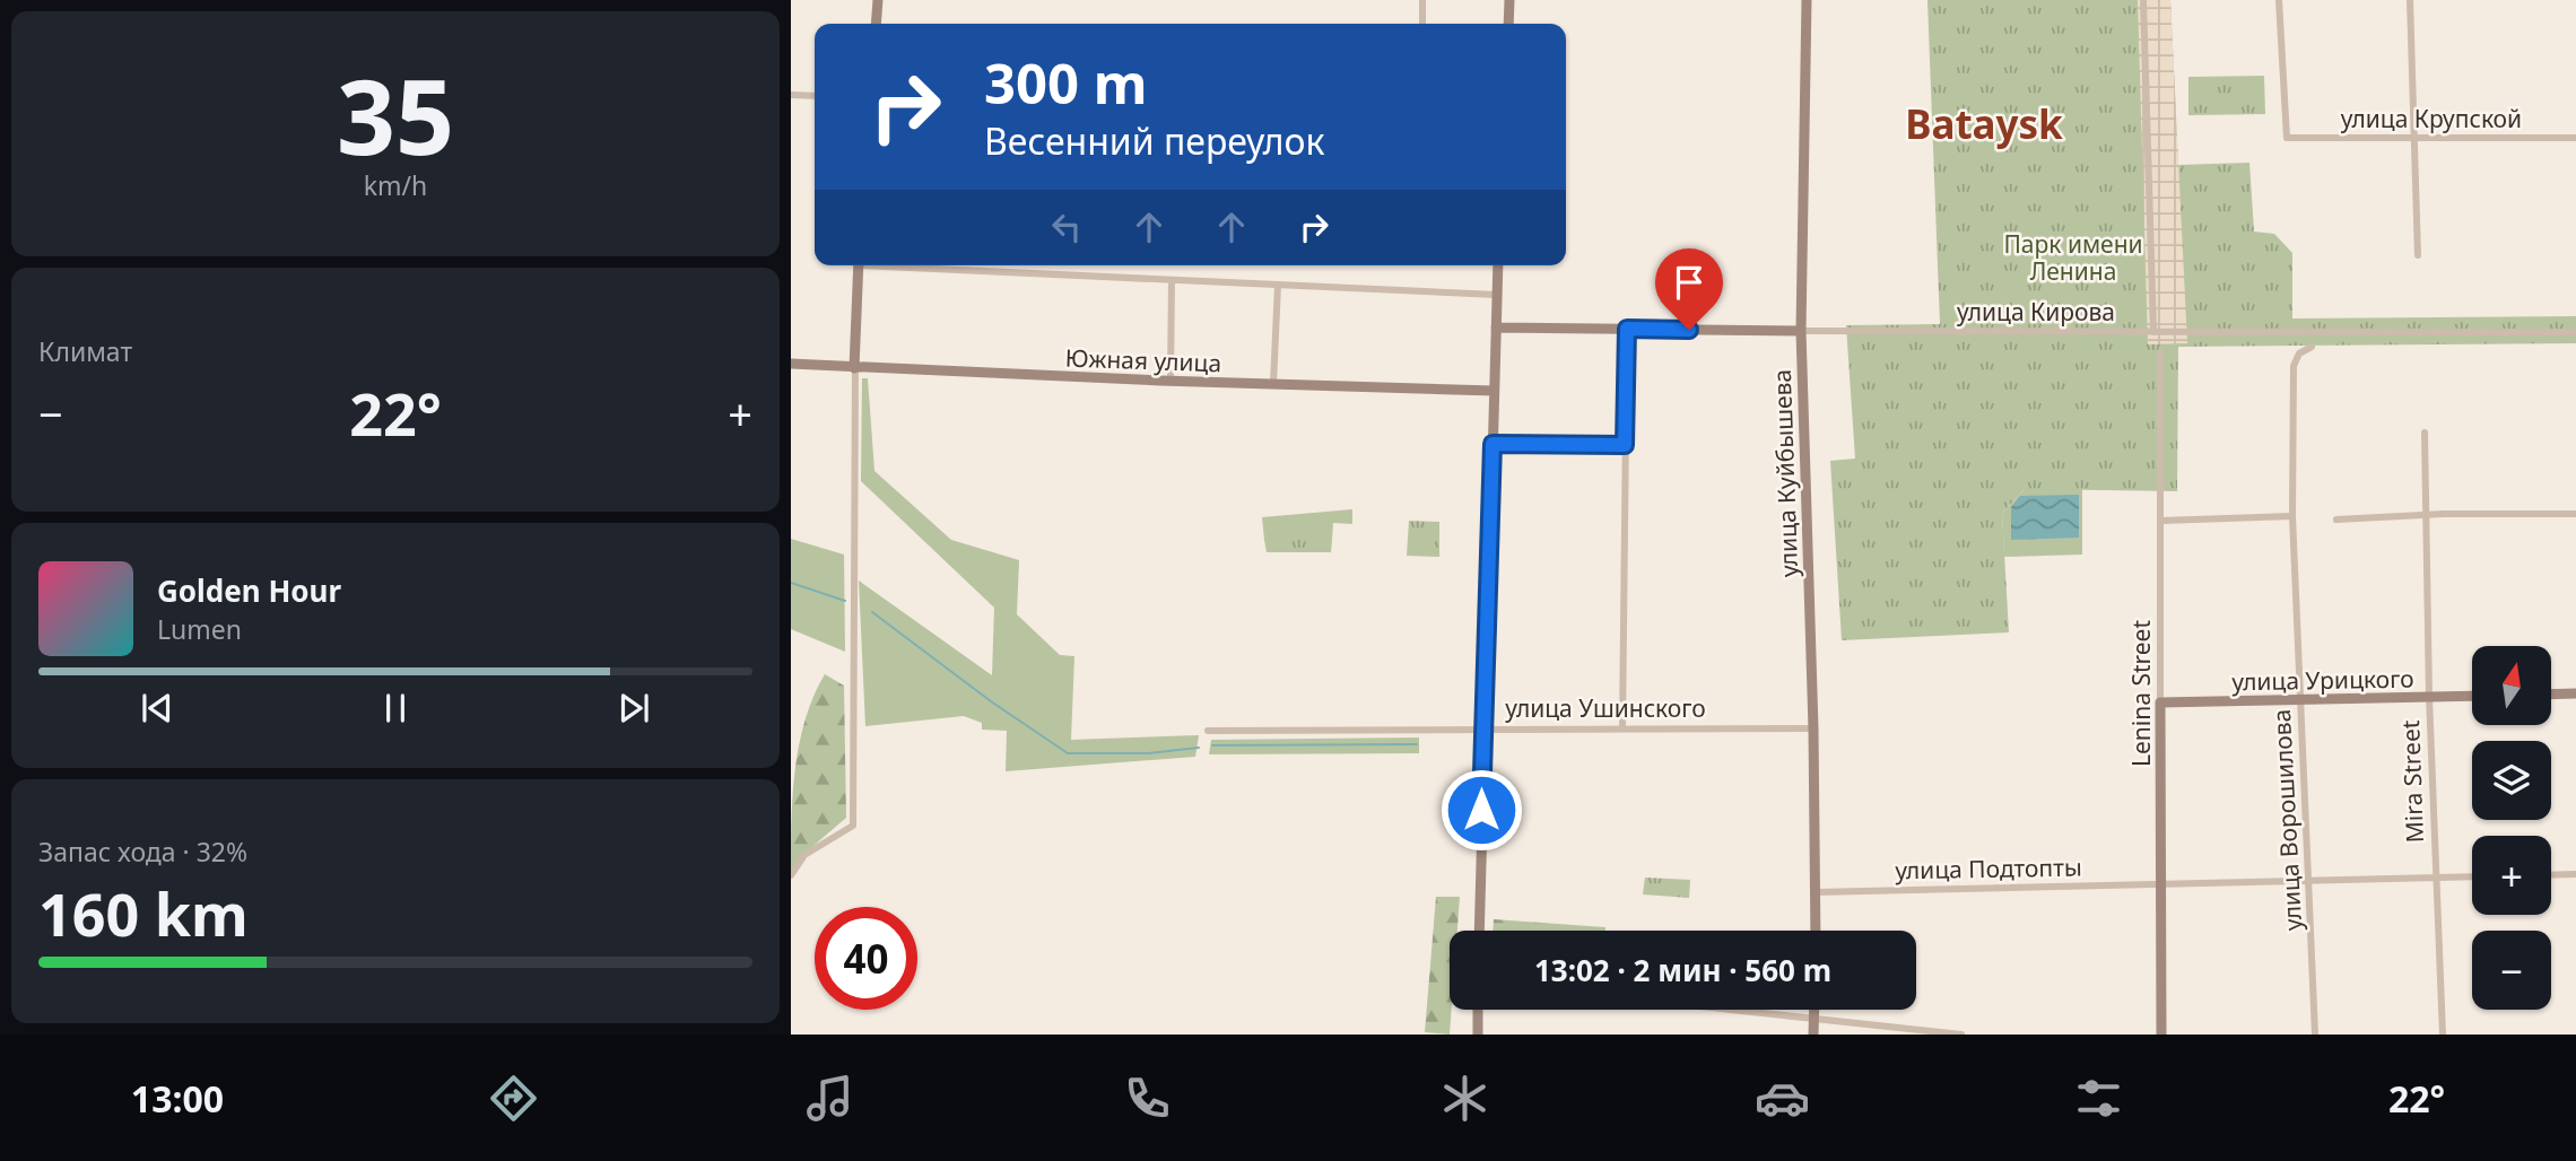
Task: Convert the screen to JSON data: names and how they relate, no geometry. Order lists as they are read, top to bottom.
{
  "streets": {
    "street": [
      "улица Крупской",
      "улица Кирова",
      "Южная улица",
      "улица Куйбышева",
      "улица Урицкого",
      "Lenina Street",
      "улица Ушинского",
      "Mira Street",
      "улица Ворошилова",
      "улица Подтопты"
    ]
  },
  "crossings": [
    ["улица Кирова", "улица Куйбышева"],
    ["улица Куйбышева", "улица Ушинского"],
    ["улица Куйбышева", "улица Подтопты"],
    ["улица Урицкого", "Lenina Street"],
    ["улица Урицкого", "Mira Street"],
    ["улица Урицкого", "улица Ворошилова"],
    ["Lenina Street", "улица Подтопты"],
    ["Mira Street", "улица Подтопты"],
    ["улица Ворошилова", "улица Подтопты"]
  ],
  "districts": ["Bataysk"],
  "parks": ["Парк имени Ленина"],
  "north": "top",
  "page": {
    "tile": [
      ["35", "km/h"],
      "Климат",
      ["Запас хода · 32%", "160 km"]
    ],
    "turn": ["300 m", "Весенний переулок"],
    "heat": ["−", "22°", "+"],
    "song": ["Golden Hour", "Lumen"],
    "map_buttons": ["+", "−"],
    "limit": "40",
    "trip": "13:02 · 2 мин · 560 m",
    "tabs": ["13:00", "22°"]
  }
}
